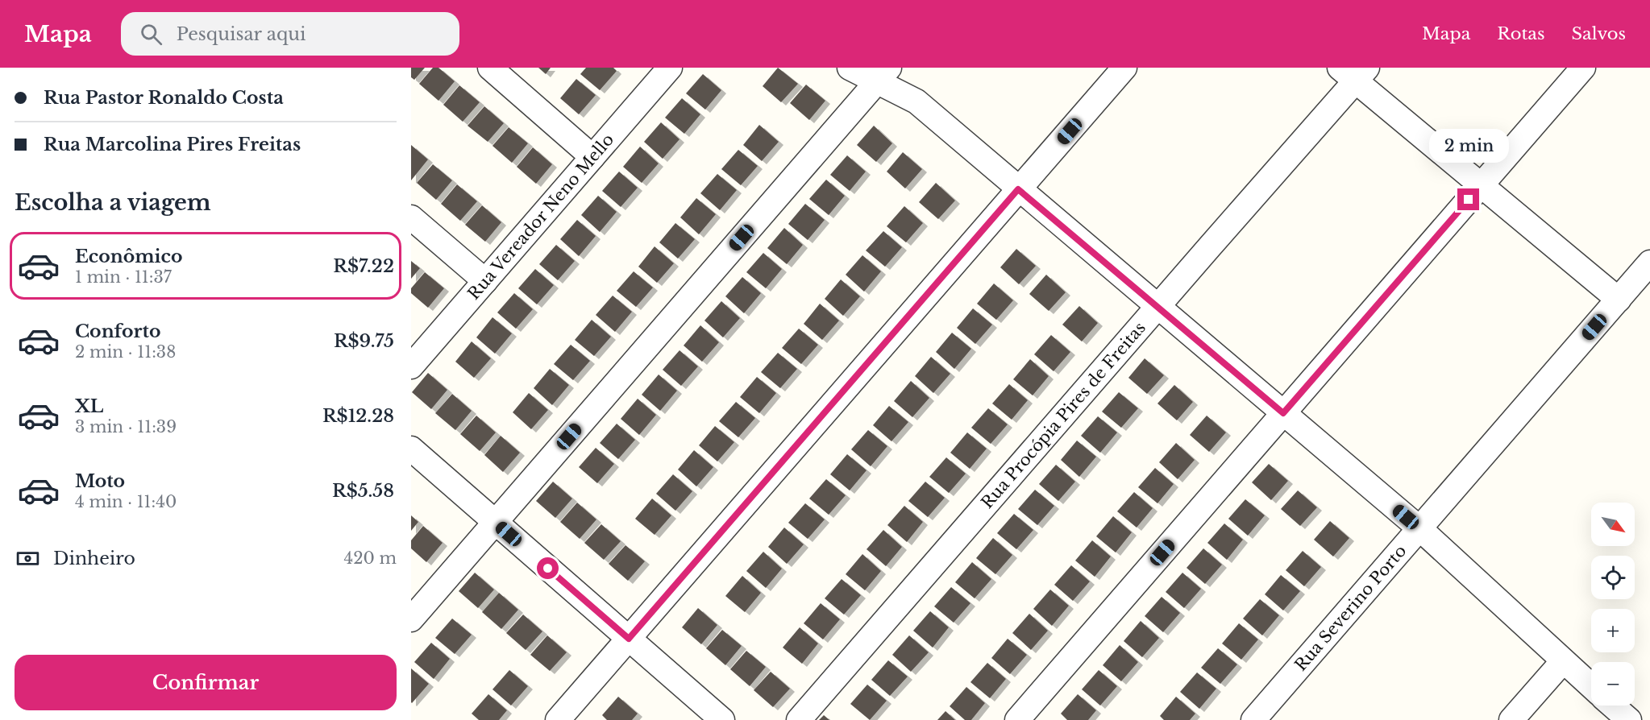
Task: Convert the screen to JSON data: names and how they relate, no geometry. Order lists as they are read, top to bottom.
{
  "streets": {
    "street": ["Rua Vereador Neno Mello", "Rua Procópia Pires de Freitas", "Rua Severino Porto"]
  },
  "north": "bottom right",
  "page": {
    "header": "Mapa",
    "search": "Pesquisar aqui",
    "nav": ["Mapa", "Rotas", "Salvos"],
    "banner": ["Rua Pastor Ronaldo Costa", "Rua Marcolina Pires Freitas"],
    "bubble": "2 min",
    "heading": "Escolha a viagem",
    "list": [
      {
        "name": "Econômico",
        "note": "1 min · 11:37",
        "value": "R$7.22"
      },
      {
        "name": "Conforto",
        "note": "2 min · 11:38",
        "value": "R$9.75"
      },
      {
        "name": "XL",
        "note": "3 min · 11:39",
        "value": "R$12.28"
      },
      {
        "name": "Moto",
        "note": "4 min · 11:40",
        "value": "R$5.58"
      }
    ],
    "map_buttons": ["+", "−"],
    "pay": ["Dinheiro", "420 m"],
    "buttons": "Confirmar"
  }
}
